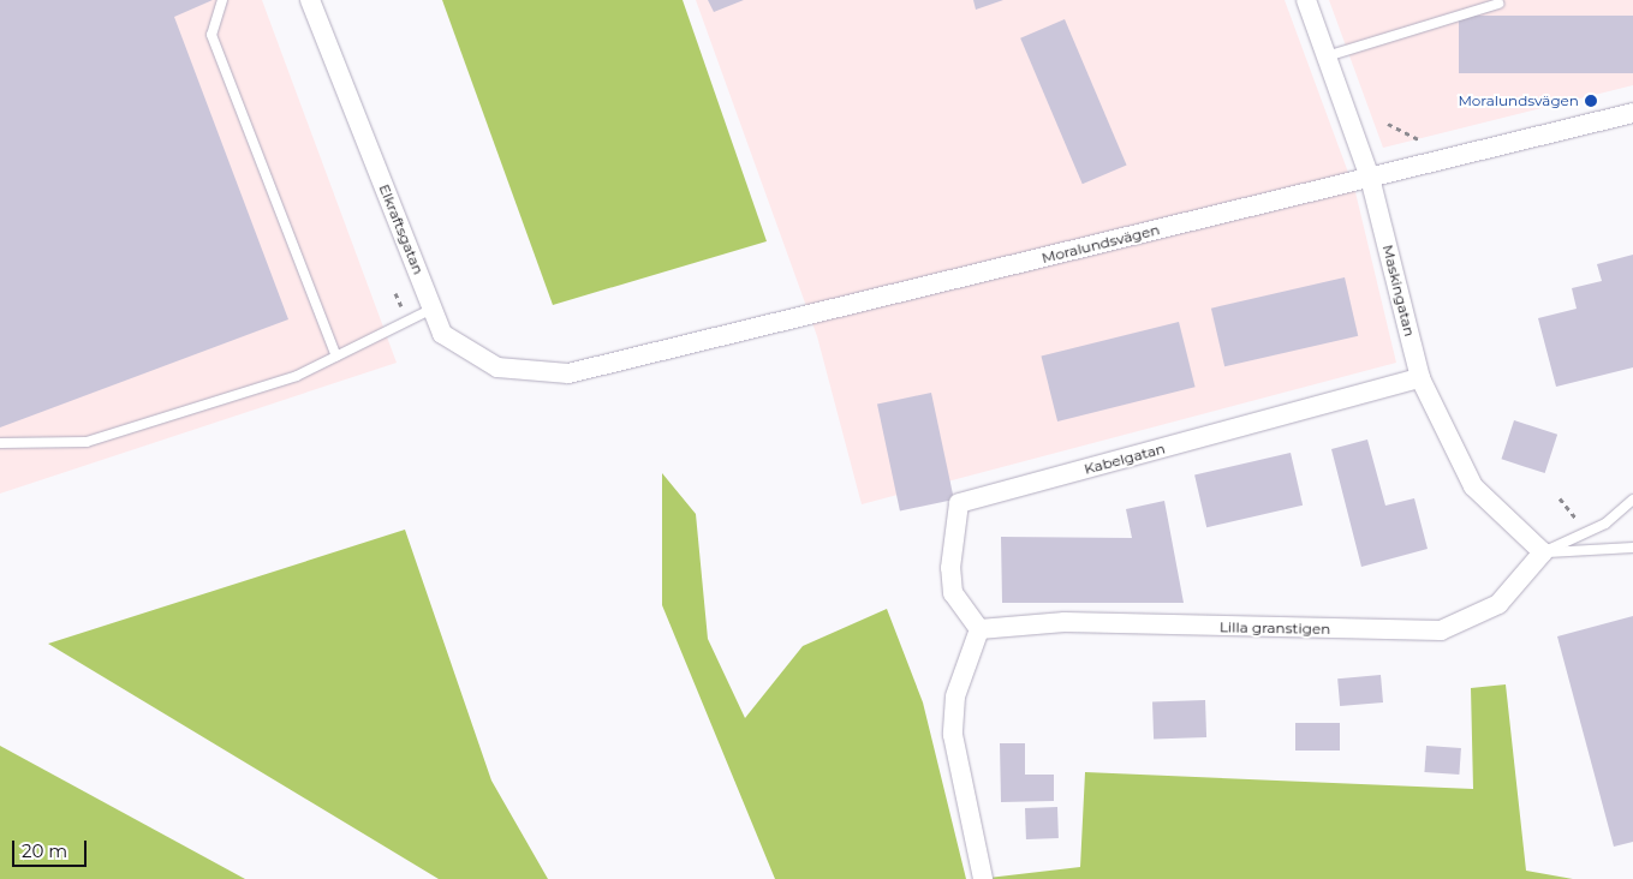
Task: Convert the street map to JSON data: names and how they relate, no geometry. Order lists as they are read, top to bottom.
{
  "streets": {
    "street": [
      "Elkraftsgatan",
      "Moralundsvägen",
      "Maskingatan",
      "Kabelgatan",
      "Lilla granstigen"
    ]
  },
  "crossings": [
    ["Elkraftsgatan", "Moralundsvägen"],
    ["Moralundsvägen", "Maskingatan"],
    ["Maskingatan", "Kabelgatan"],
    ["Maskingatan", "Lilla granstigen"],
    ["Kabelgatan", "Lilla granstigen"]
  ],
  "places": ["Moralundsvägen"],
  "scale_bar": "20 m"
}
